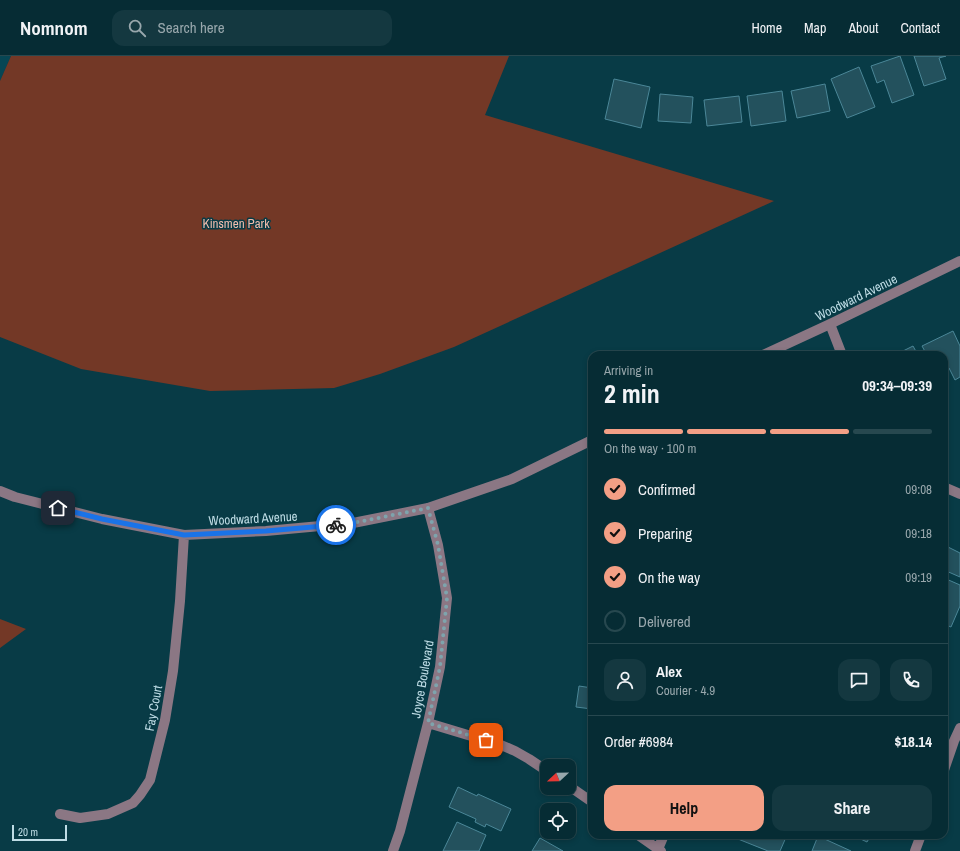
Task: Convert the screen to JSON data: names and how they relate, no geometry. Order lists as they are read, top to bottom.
{
  "streets": {
    "street": ["Woodward Avenue", "Joyce Boulevard", "Fay Court"]
  },
  "crossings": [
    ["Woodward Avenue", "Joyce Boulevard"],
    ["Woodward Avenue", "Fay Court"]
  ],
  "parks": ["Kinsmen Park"],
  "scale_bar": "20 m",
  "north": "left",
  "page": {
    "header": "Nomnom",
    "search": "Search here",
    "nav": [
      "Home",
      "Map",
      "About",
      "Contact"
    ],
    "heading": ["2 min", "Arriving in", "09:34–09:39"],
    "panel": [
      "Alex",
      "Courier · 4.9",
      "Order #6984",
      "$18.14"
    ],
    "bar": "On the way · 100 m",
    "list": [
      ["Confirmed", "09:08"],
      ["Preparing", "09:18"],
      ["On the way", "09:19"],
      "Delivered"
    ],
    "buttons": ["Help", "Share"],
    "scale": "20 m"
  }
}
